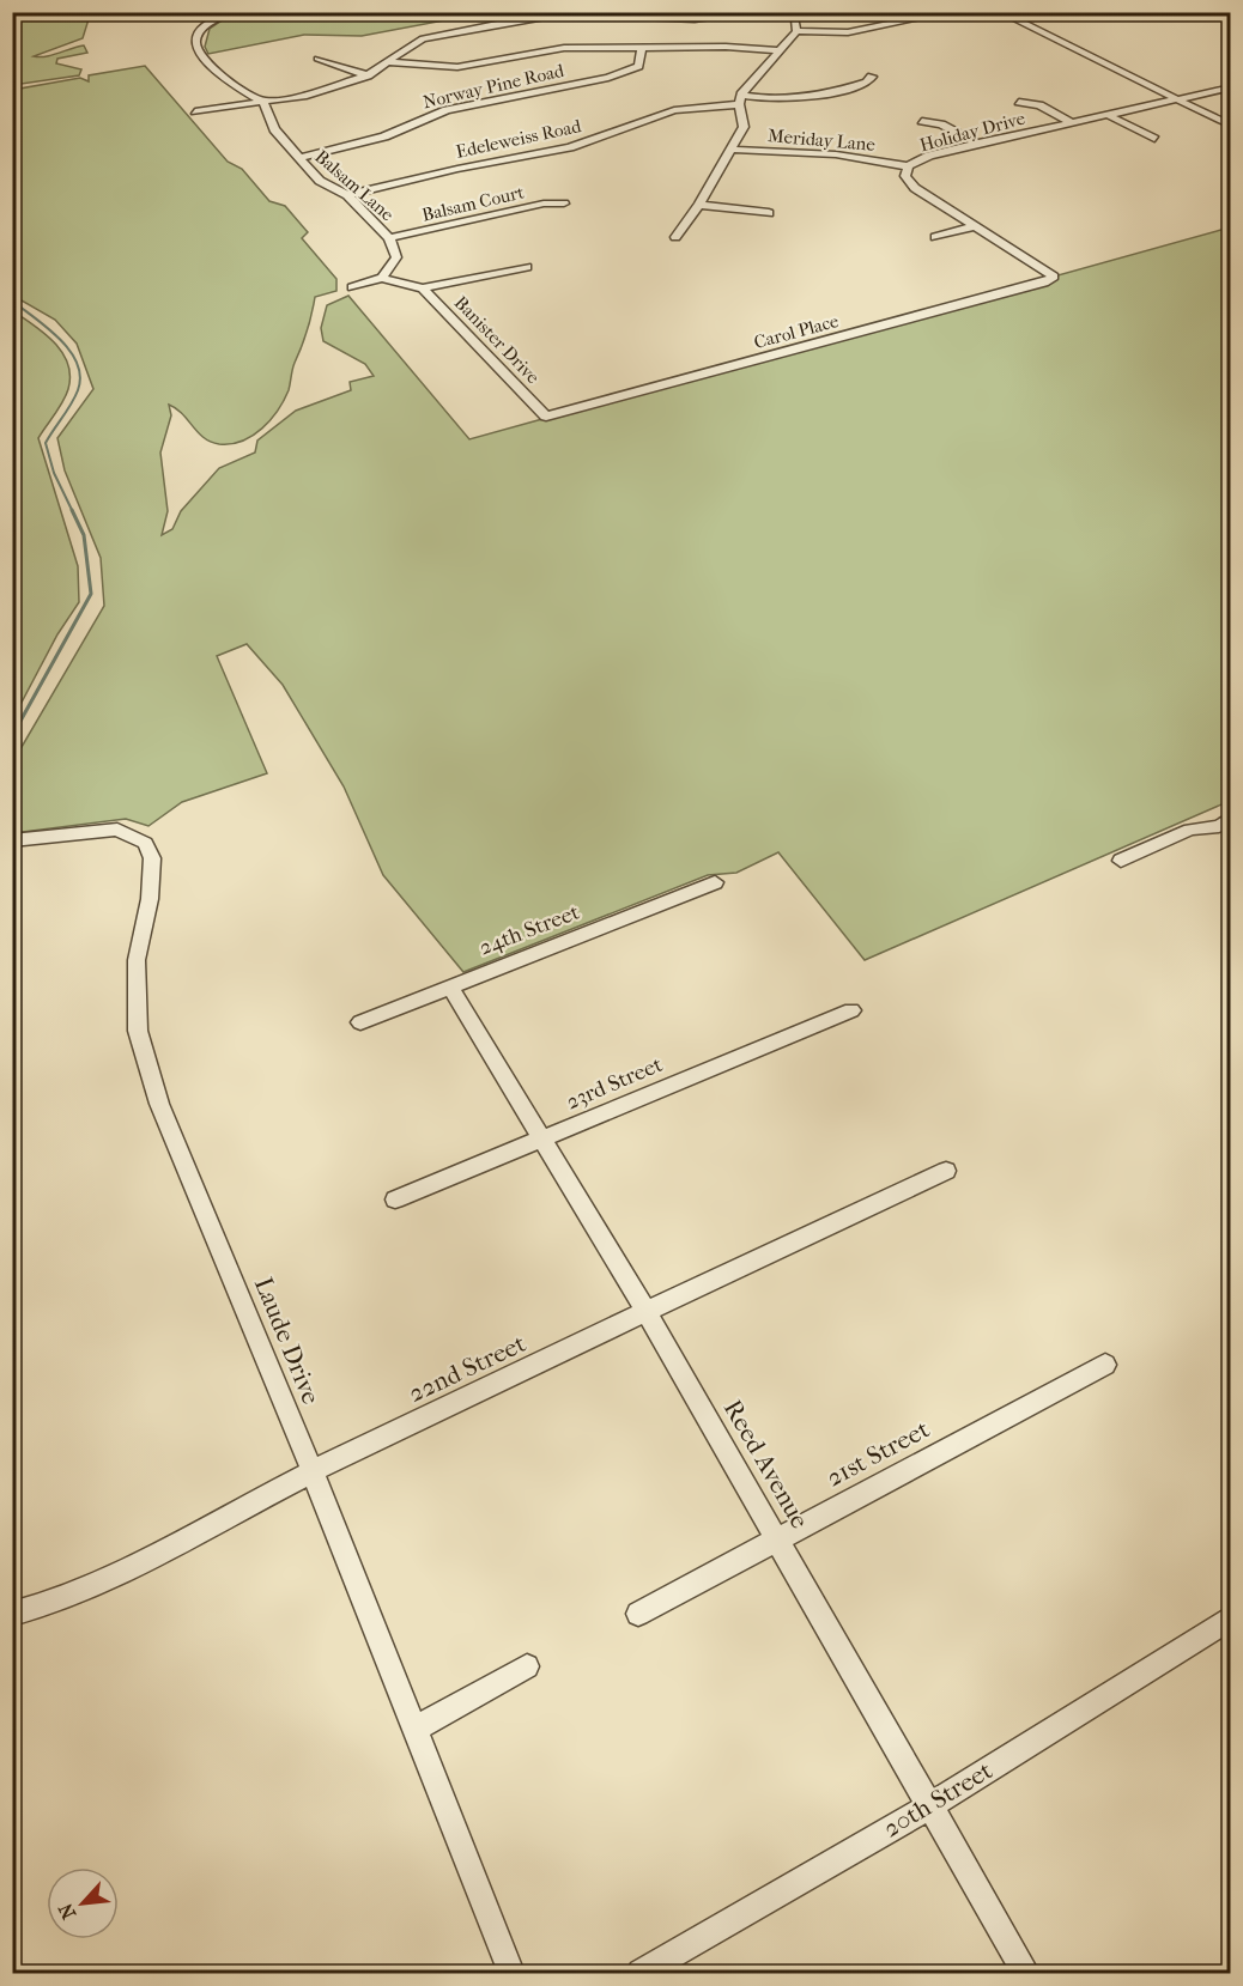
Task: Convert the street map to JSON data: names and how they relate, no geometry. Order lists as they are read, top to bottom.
{
  "streets": {
    "street": [
      "Norway Pine Road",
      "Holiday Drive",
      "Edeleweiss Road",
      "Meriday Lane",
      "Balsam Lane",
      "Balsam Court",
      "Carol Place",
      "Banister Drive",
      "24th Street",
      "23rd Street",
      "Laude Drive",
      "22nd Street",
      "21st Street",
      "Reed Avenue",
      "20th Street"
    ]
  },
  "crossings": [
    ["Norway Pine Road", "Balsam Lane"],
    ["Holiday Drive", "Meriday Lane"],
    ["Holiday Drive", "Carol Place"],
    ["Edeleweiss Road", "Balsam Lane"],
    ["Balsam Lane", "Balsam Court"],
    ["Carol Place", "Banister Drive"],
    ["24th Street", "Reed Avenue"],
    ["23rd Street", "Reed Avenue"],
    ["Laude Drive", "22nd Street"],
    ["22nd Street", "Reed Avenue"],
    ["21st Street", "Reed Avenue"],
    ["Reed Avenue", "20th Street"]
  ],
  "north": "bottom left"
}
